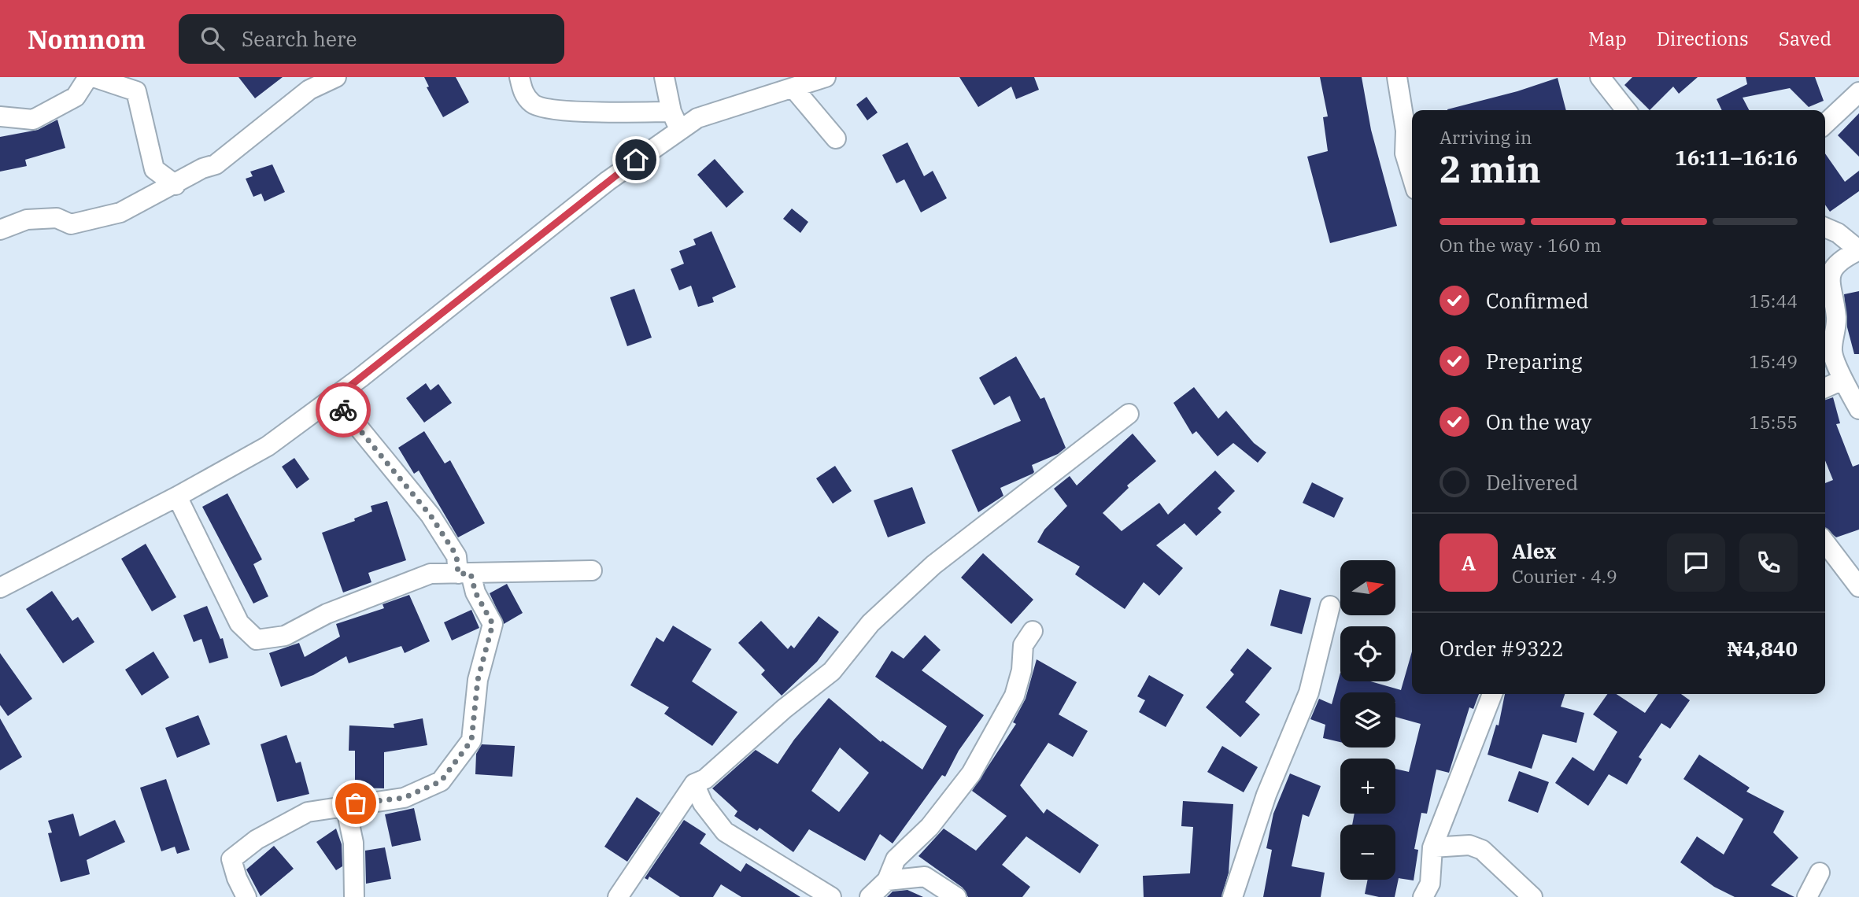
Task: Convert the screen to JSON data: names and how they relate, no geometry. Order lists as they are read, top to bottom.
{
  "north": "right",
  "page": {
    "header": "Nomnom",
    "search": "Search here",
    "nav": ["Map", "Directions", "Saved"],
    "heading": ["2 min", "Arriving in", "16:11–16:16"],
    "panel": [
      "Alex",
      "Courier · 4.9",
      "Order #9322",
      "₦4,840"
    ],
    "bar": "On the way · 160 m",
    "list": [
      ["Confirmed", "15:44"],
      ["Preparing", "15:49"],
      ["On the way", "15:55"],
      "Delivered"
    ],
    "round": "A",
    "map_buttons": ["+", "−"]
  }
}
